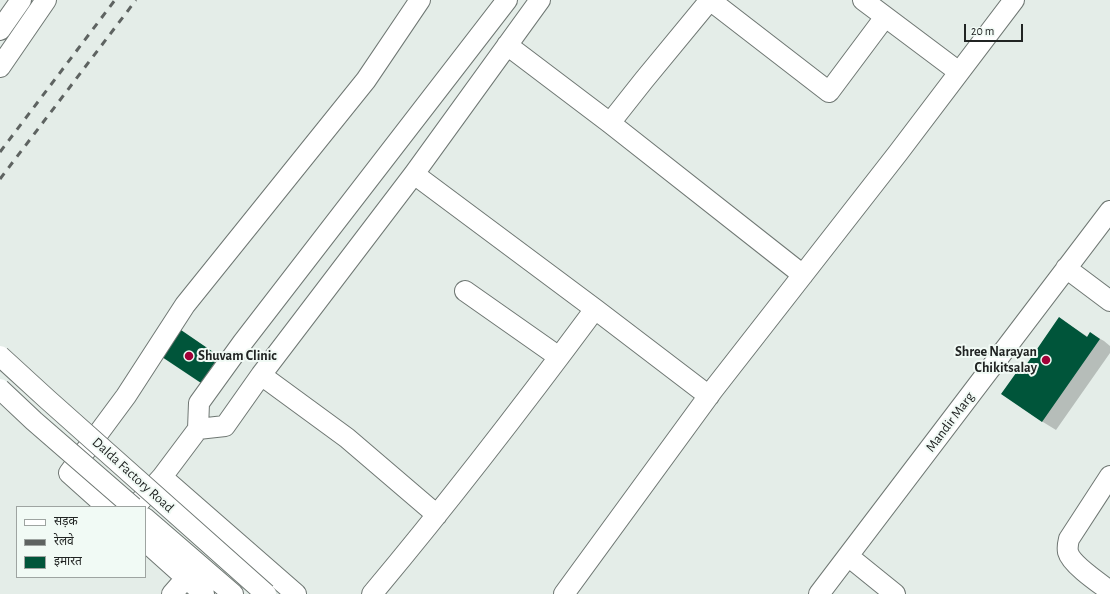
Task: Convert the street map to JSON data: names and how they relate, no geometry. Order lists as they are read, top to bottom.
{
  "streets": {
    "street": ["Mandir Marg", "Dalda Factory Road"]
  },
  "places": ["Shuvam Clinic", "Shree Narayan Chikitsalay"],
  "legend": ["सड़क", "रेलवे", "इमारत"],
  "scale_bar": "20 m"
}
